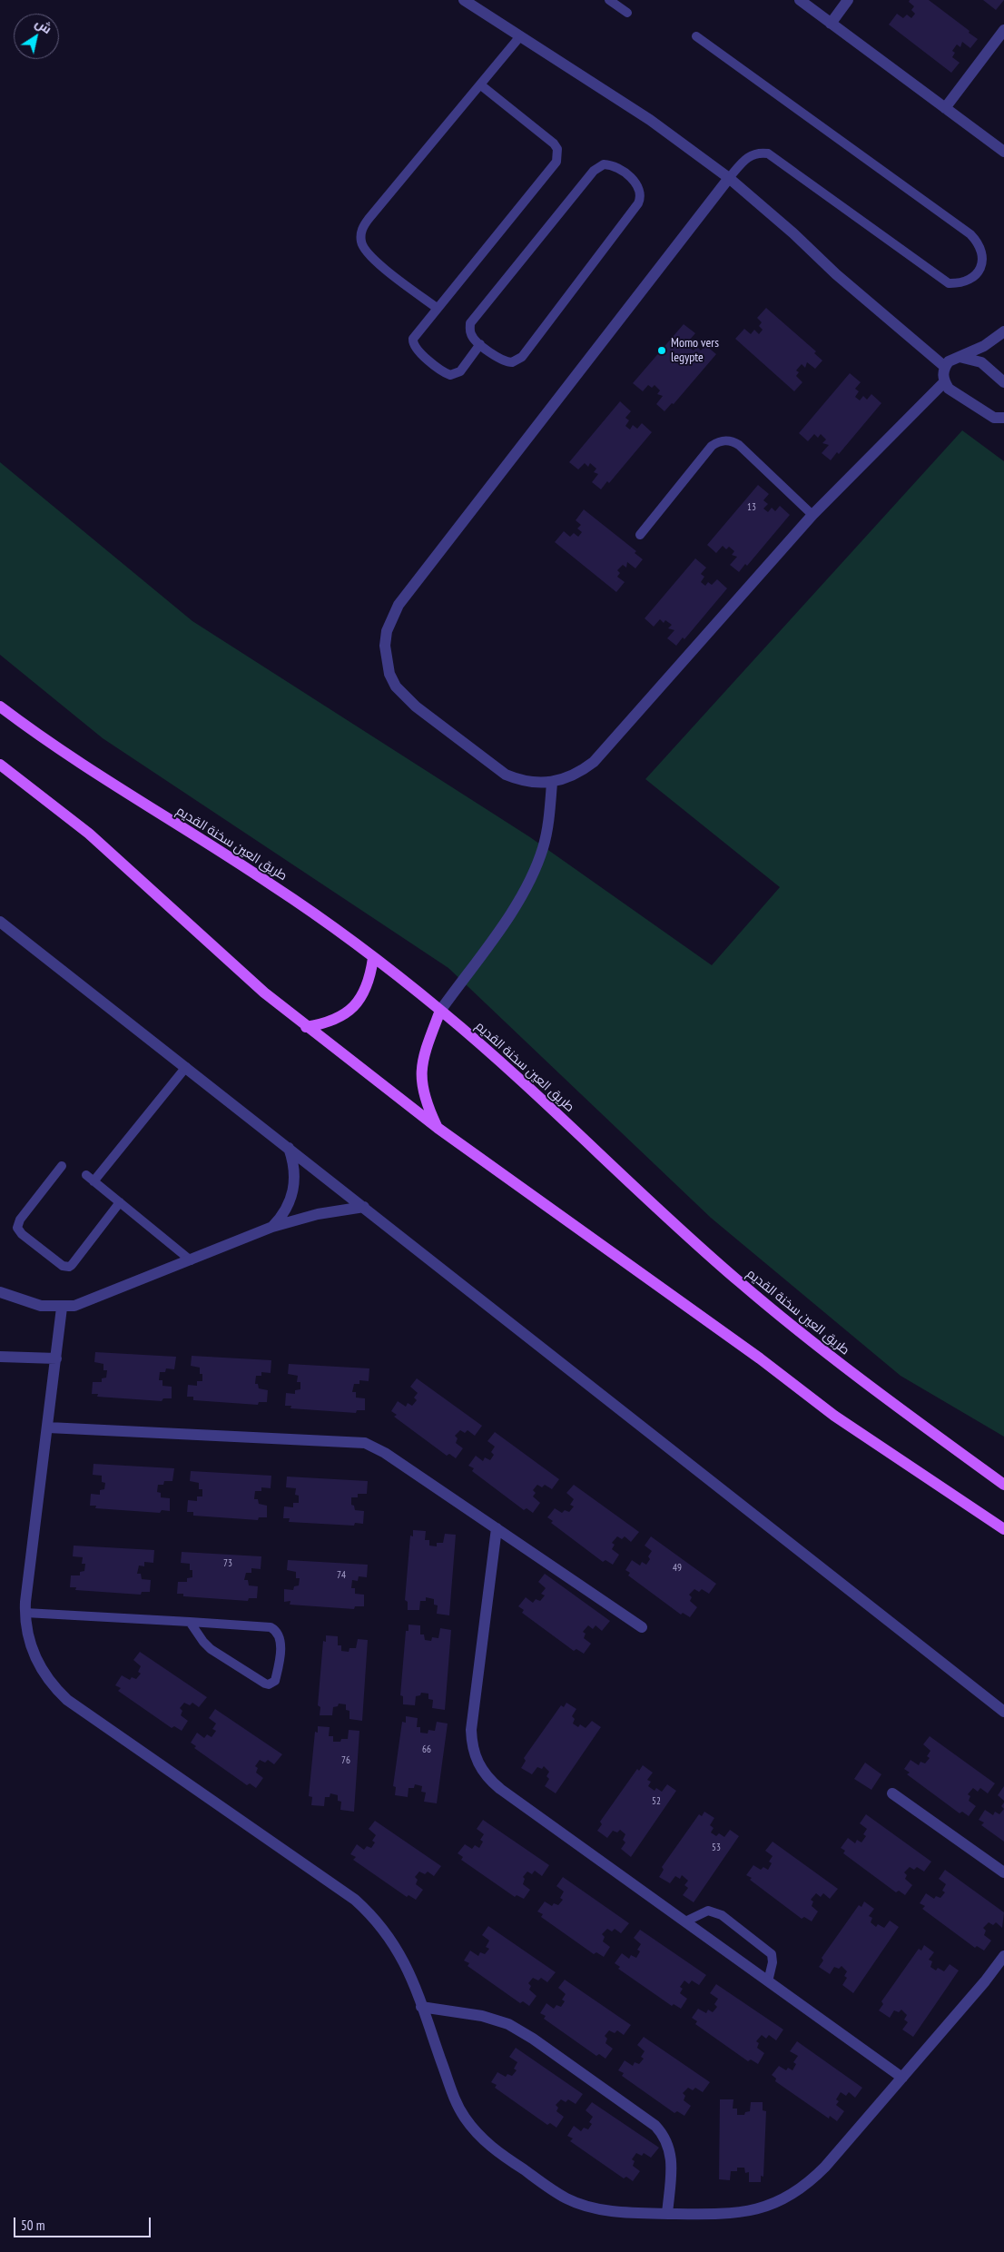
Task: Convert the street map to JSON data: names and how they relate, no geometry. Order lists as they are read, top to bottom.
{
  "streets": {
    "main road": ["طريق العين سخنة القديم"]
  },
  "places": ["Momo vers legypte"],
  "house_numbers": [
    "13",
    "73",
    "49",
    "74",
    "66",
    "76",
    "52",
    "53"
  ],
  "scale_bar": "50 m",
  "north": "top right"
}
